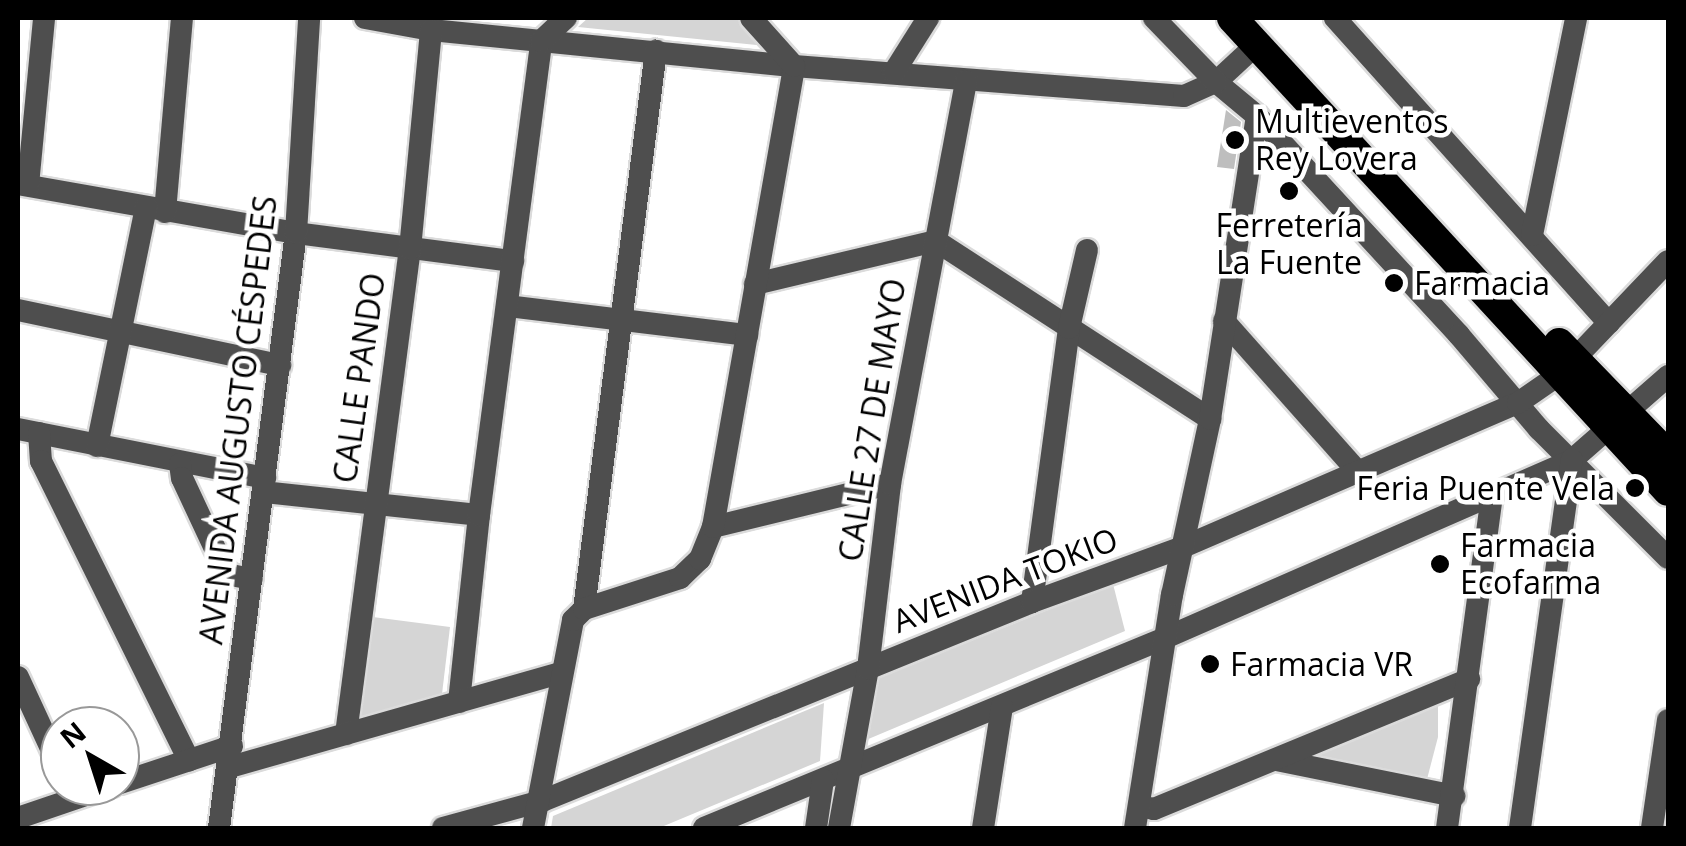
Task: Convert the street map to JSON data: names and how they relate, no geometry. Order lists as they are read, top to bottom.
{
  "streets": {
    "street": [
      "CALLE PANDO",
      "AVENIDA AUGUSTO CÉSPEDES",
      "CALLE 27 DE MAYO",
      "AVENIDA TOKIO"
    ]
  },
  "crossings": [
    ["CALLE 27 DE MAYO", "AVENIDA TOKIO"]
  ],
  "places": [
    "Multieventos Rey Lovera",
    "Ferretería La Fuente",
    "Farmacia",
    "Feria Puente Vela",
    "Farmacia Ecofarma",
    "Farmacia VR"
  ],
  "north": "top left"
}
